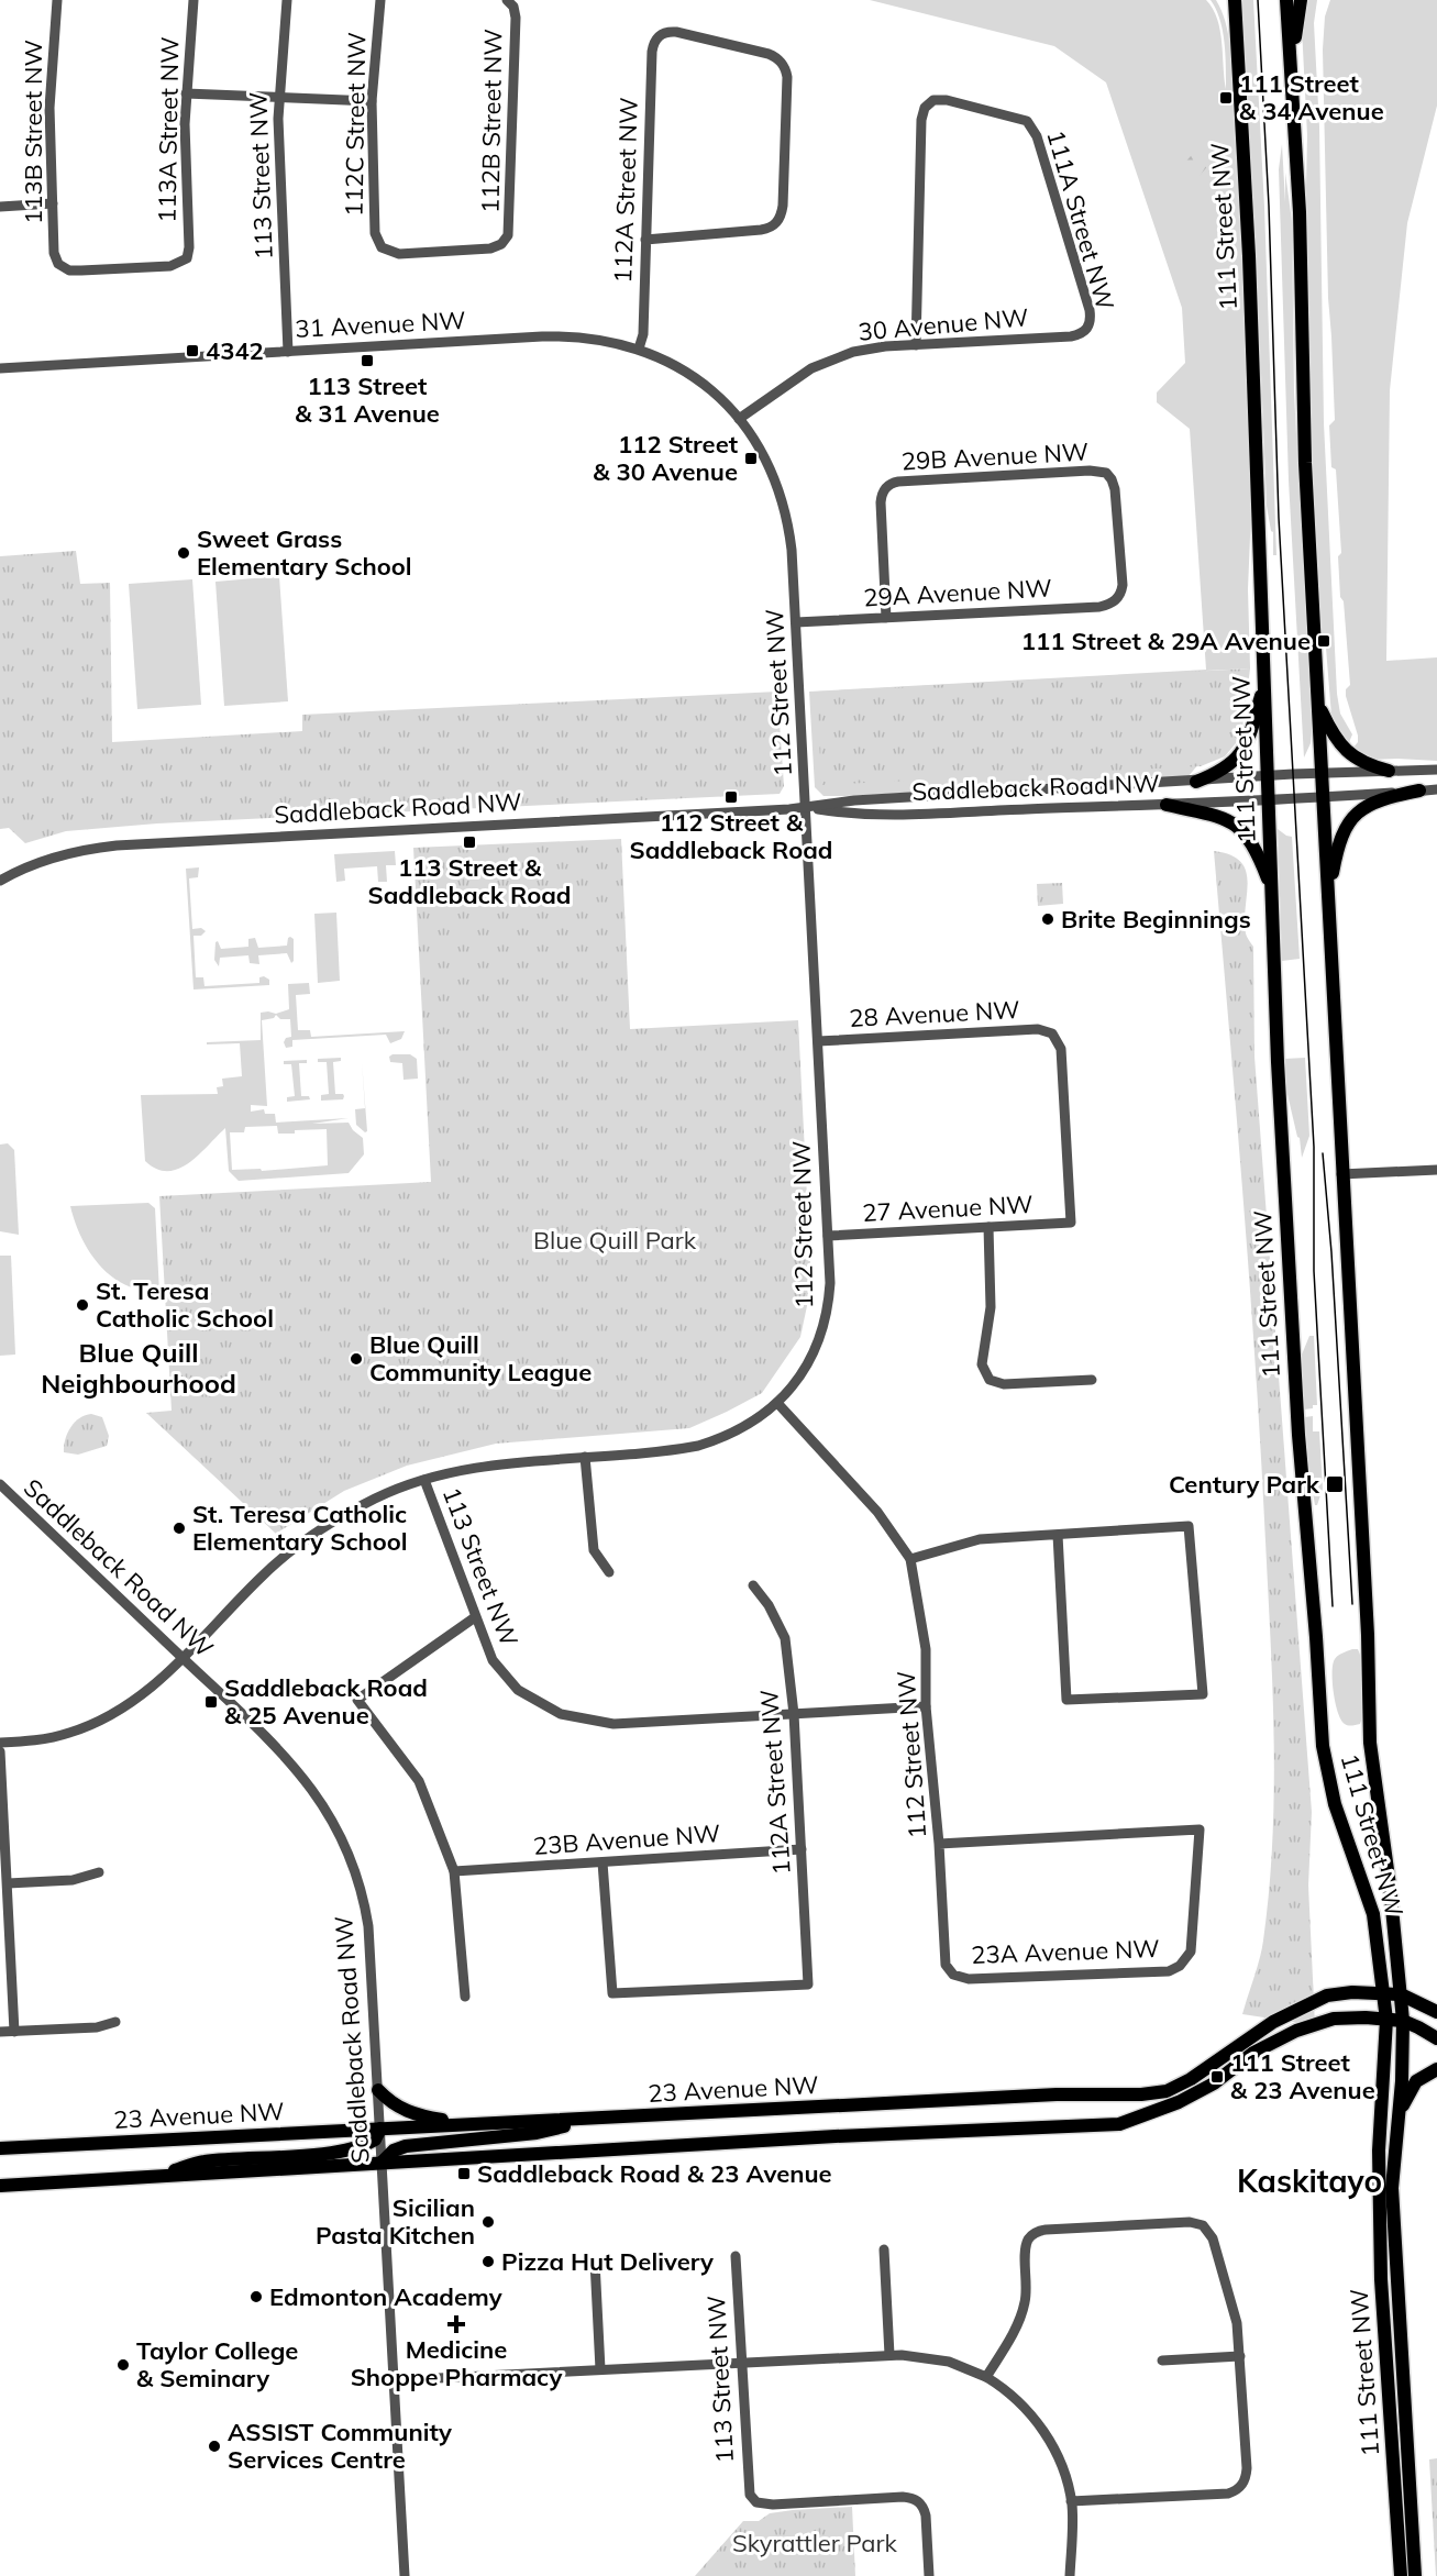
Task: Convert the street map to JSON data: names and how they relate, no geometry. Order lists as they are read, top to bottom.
{
  "streets": {
    "main road": ["111 Street NW", "23 Avenue NW"],
    "street": [
      "112B Street NW",
      "112C Street NW",
      "113A Street NW",
      "113B Street NW",
      "113 Street NW",
      "112A Street NW",
      "111A Street NW",
      "31 Avenue NW",
      "30 Avenue NW",
      "29B Avenue NW",
      "29A Avenue NW",
      "112 Street NW",
      "Saddleback Road NW",
      "28 Avenue NW",
      "27 Avenue NW",
      "23B Avenue NW",
      "23A Avenue NW"
    ]
  },
  "crossings": [
    ["112B Street NW", "112C Street NW"],
    ["113A Street NW", "113B Street NW"],
    ["113 Street NW", "112A Street NW"],
    ["113 Street NW", "31 Avenue NW"],
    ["113 Street NW", "112 Street NW"],
    ["112A Street NW", "31 Avenue NW"],
    ["112A Street NW", "23B Avenue NW"],
    ["111A Street NW", "30 Avenue NW"],
    ["111 Street NW", "Saddleback Road NW"],
    ["111 Street NW", "23 Avenue NW"],
    ["31 Avenue NW", "30 Avenue NW"],
    ["31 Avenue NW", "112 Street NW"],
    ["30 Avenue NW", "112 Street NW"],
    ["29B Avenue NW", "29A Avenue NW"],
    ["29A Avenue NW", "112 Street NW"],
    ["112 Street NW", "Saddleback Road NW"],
    ["112 Street NW", "28 Avenue NW"],
    ["112 Street NW", "27 Avenue NW"],
    ["112 Street NW", "23A Avenue NW"],
    ["Saddleback Road NW", "23 Avenue NW"],
    ["28 Avenue NW", "27 Avenue NW"]
  ],
  "districts": ["Blue Quill Neighbourhood", "Kaskitayo"],
  "parks": ["Blue Quill Park", "Skyrattler Park"],
  "places": {
    "transit": [
      "111 Street & 34 Avenue",
      "4342",
      "113 Street & 31 Avenue",
      "112 Street & 30 Avenue",
      "111 Street & 29A Avenue",
      "112 Street & Saddleback Road",
      "113 Street & Saddleback Road",
      "Century Park",
      "Saddleback Road & 25 Avenue",
      "111 Street & 23 Avenue",
      "Saddleback Road & 23 Avenue"
    ],
    "other": [
      "Sweet Grass Elementary School",
      "Brite Beginnings",
      "St. Teresa Catholic School",
      "Blue Quill Community League",
      "St. Teresa Catholic Elementary School",
      "Sicilian Pasta Kitchen",
      "Pizza Hut Delivery",
      "Edmonton Academy",
      "Taylor College & Seminary",
      "ASSIST Community Services Centre"
    ],
    "health": ["Medicine Shoppe Pharmacy"]
  }
}
